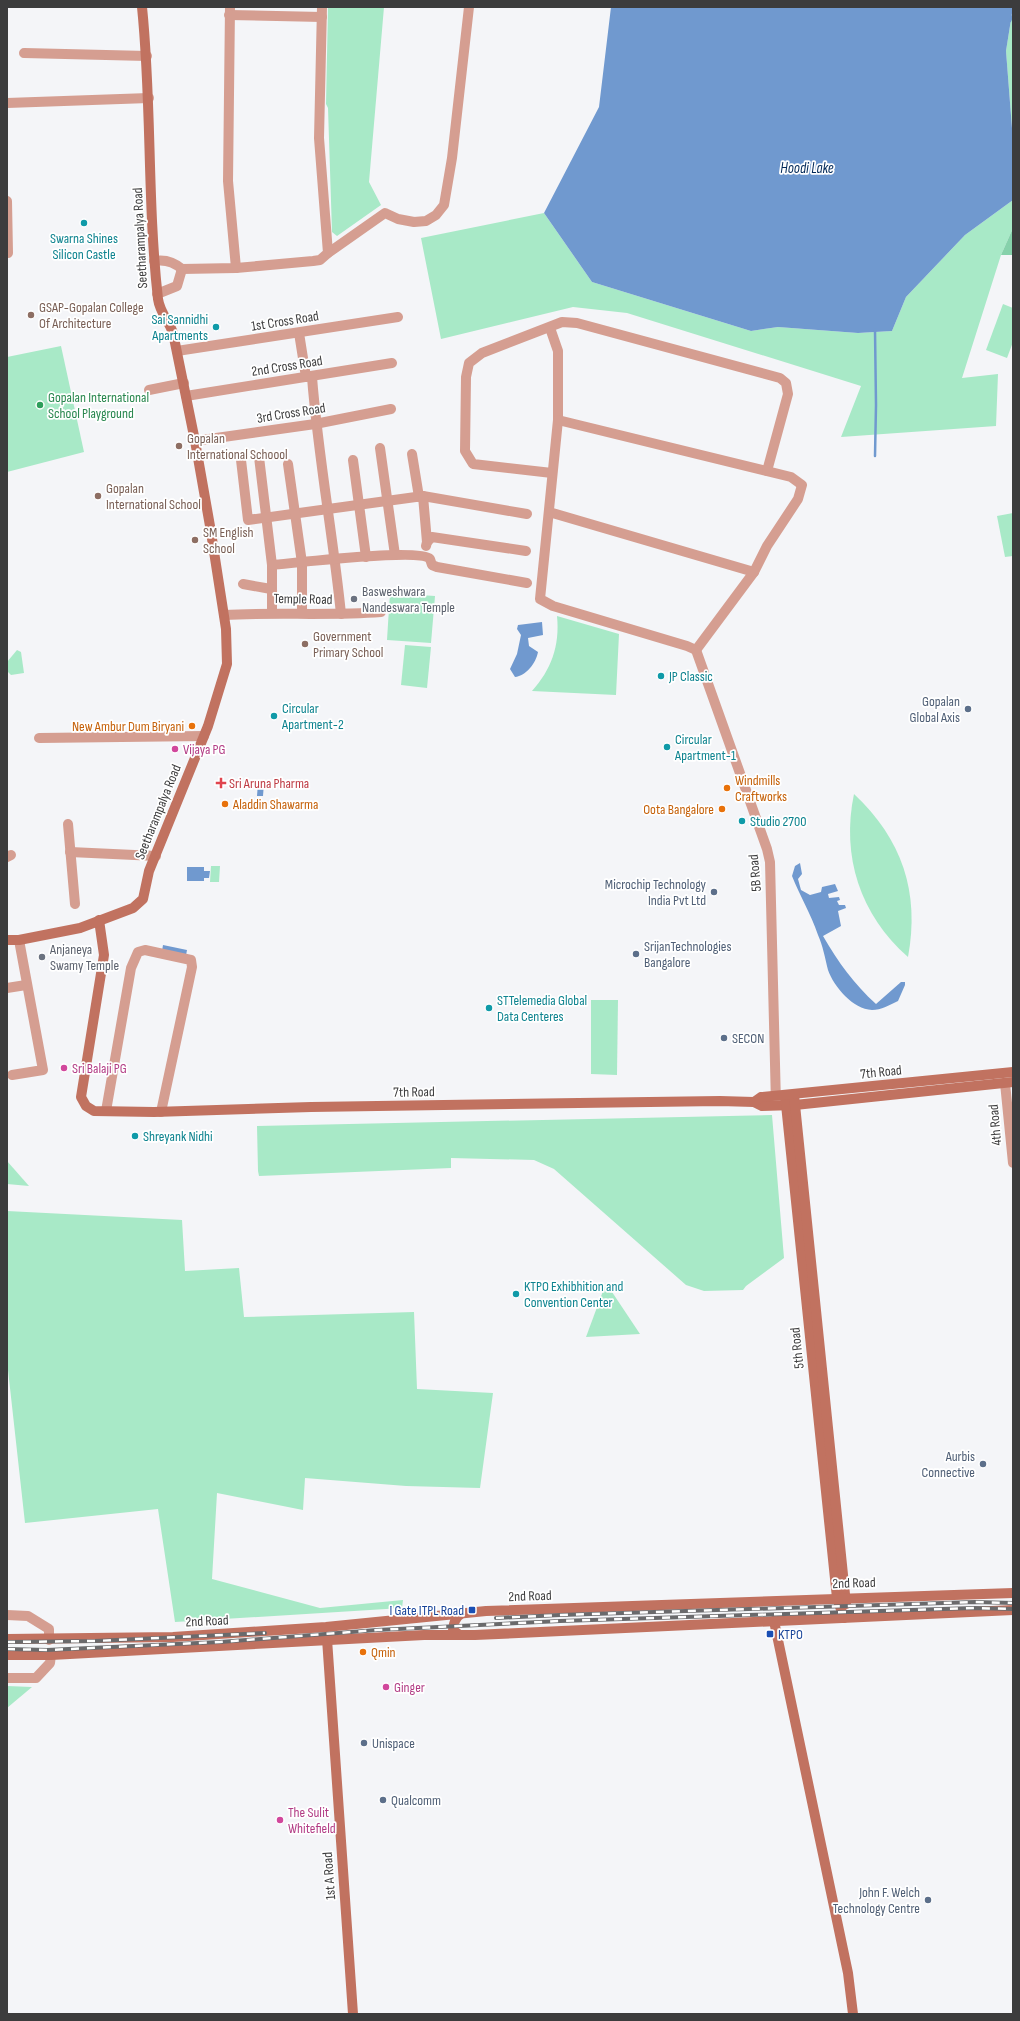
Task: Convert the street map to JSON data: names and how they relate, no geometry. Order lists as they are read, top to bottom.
{
  "streets": {
    "street": [
      "Seetharampalya Road",
      "1st Cross Road",
      "2nd Cross Road",
      "3rd Cross Road",
      "Temple Road",
      "5B Road",
      "7th Road",
      "4th Road",
      "5th Road",
      "2nd Road",
      "1st A Road"
    ]
  },
  "crossings": [
    ["Seetharampalya Road", "1st Cross Road"],
    ["Seetharampalya Road", "2nd Cross Road"],
    ["Seetharampalya Road", "3rd Cross Road"],
    ["Seetharampalya Road", "Temple Road"],
    ["Seetharampalya Road", "7th Road"],
    ["5B Road", "7th Road"],
    ["5B Road", "5th Road"],
    ["7th Road", "4th Road"],
    ["7th Road", "5th Road"],
    ["5th Road", "2nd Road"],
    ["2nd Road", "1st A Road"]
  ],
  "water": ["Hoodi Lake"],
  "places": {
    "other": [
      "Swarna Shines Silicon Castle",
      "GSAP-Gopalan College Of Architecture",
      "Sai Sannidhi Apartments",
      "Gopalan International School Playground",
      "Gopalan International Schoool",
      "Gopalan International School",
      "SM English School",
      "Basweshwara Nandeswara Temple",
      "Government Primary School",
      "JP Classic",
      "Gopalan Global Axis",
      "Circular Apartment-2",
      "New Ambur Dum Biryani",
      "Circular Apartment-1",
      "Vijaya PG",
      "Windmills Craftworks",
      "Aladdin Shawarma",
      "Oota Bangalore",
      "Studio 2700",
      "Microchip Technology India Pvt Ltd",
      "SrijanTechnologies Bangalore",
      "Anjaneya Swamy Temple",
      "STTelemedia Global Data Centeres",
      "SECON",
      "Sri Balaji PG",
      "Shreyank Nidhi",
      "KTPO Exhibhition and Convention Center",
      "Aurbis Connective",
      "Qmin",
      "Ginger",
      "Unispace",
      "Qualcomm",
      "The Sulit Whitefield",
      "John F. Welch Technology Centre"
    ],
    "health": ["Sri Aruna Pharma"],
    "transit": ["I Gate ITPL Road", "KTPO"]
  }
}
